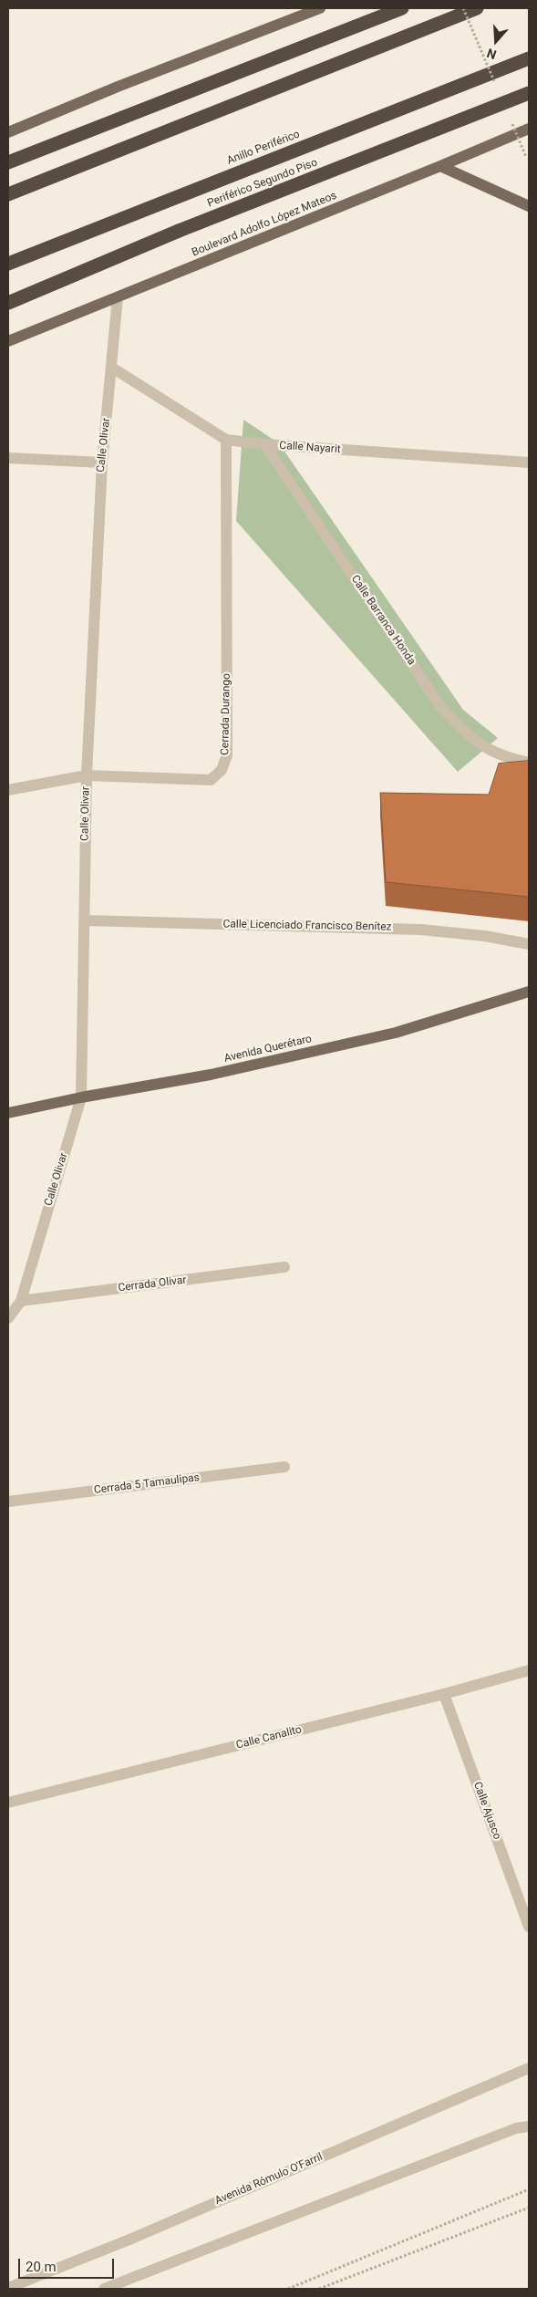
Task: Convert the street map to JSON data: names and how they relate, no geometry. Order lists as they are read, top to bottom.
{
  "streets": {
    "highway": ["Anillo Periférico", "Periférico Segundo Piso"],
    "main road": ["Boulevard Adolfo López Mateos", "Avenida Querétaro"],
    "street": [
      "Calle Olivar",
      "Calle Nayarit",
      "Calle Barranca Honda",
      "Cerrada Durango",
      "Calle Licenciado Francisco Benítez",
      "Cerrada Olivar",
      "Cerrada 5 Tamaulipas",
      "Calle Canalito",
      "Calle Ajusco",
      "Avenida Rómulo O'Farril"
    ]
  },
  "crossings": [
    ["Boulevard Adolfo López Mateos", "Calle Olivar"],
    ["Calle Olivar", "Calle Nayarit"],
    ["Calle Olivar", "Cerrada Durango"],
    ["Calle Olivar", "Calle Licenciado Francisco Benítez"],
    ["Calle Olivar", "Avenida Querétaro"],
    ["Calle Olivar", "Cerrada Olivar"],
    ["Calle Nayarit", "Calle Barranca Honda"],
    ["Calle Nayarit", "Cerrada Durango"],
    ["Calle Canalito", "Calle Ajusco"]
  ],
  "scale_bar": "20 m",
  "north": "bottom"
}
